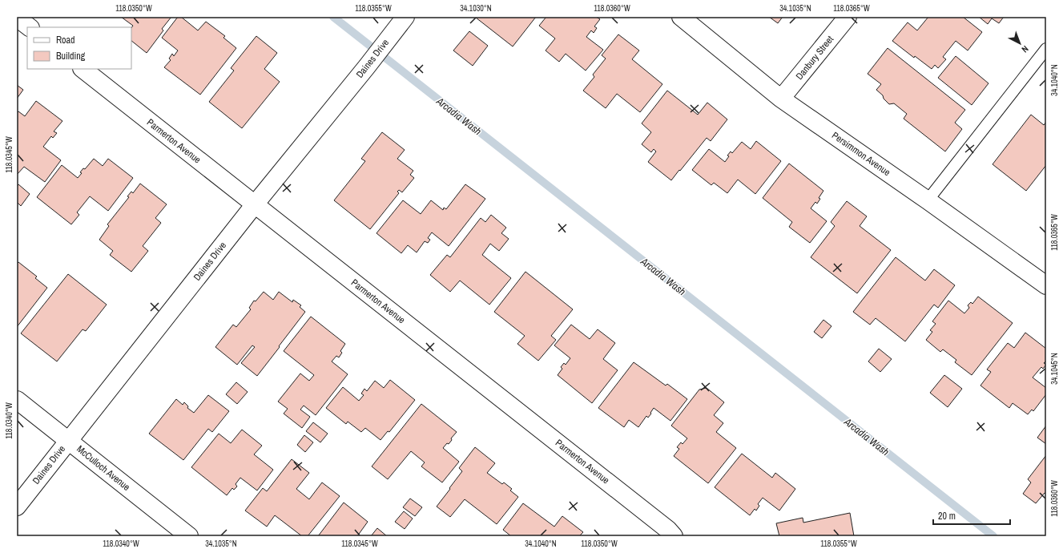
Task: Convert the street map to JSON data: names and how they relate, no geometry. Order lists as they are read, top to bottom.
{
  "streets": {
    "street": [
      "Danbury Street",
      "Daines Drive",
      "Parmerton Avenue",
      "Persimmon Avenue",
      "McCulloch Avenue"
    ]
  },
  "crossings": [
    ["Danbury Street", "Persimmon Avenue"],
    ["Daines Drive", "Parmerton Avenue"],
    ["Daines Drive", "McCulloch Avenue"]
  ],
  "water": ["Arcadia Wash"],
  "legend": ["Road", "Building"],
  "scale_bar": "20 m",
  "north": "bottom right",
  "coordinates": [
    "118.0350°W",
    "118.0355°W",
    "34.1030°N",
    "118.0360°W",
    "34.1035°N",
    "118.0365°W",
    "34.1040°N",
    "118.0345°W",
    "34.1045°N",
    "118.0340°W"
  ]
}
